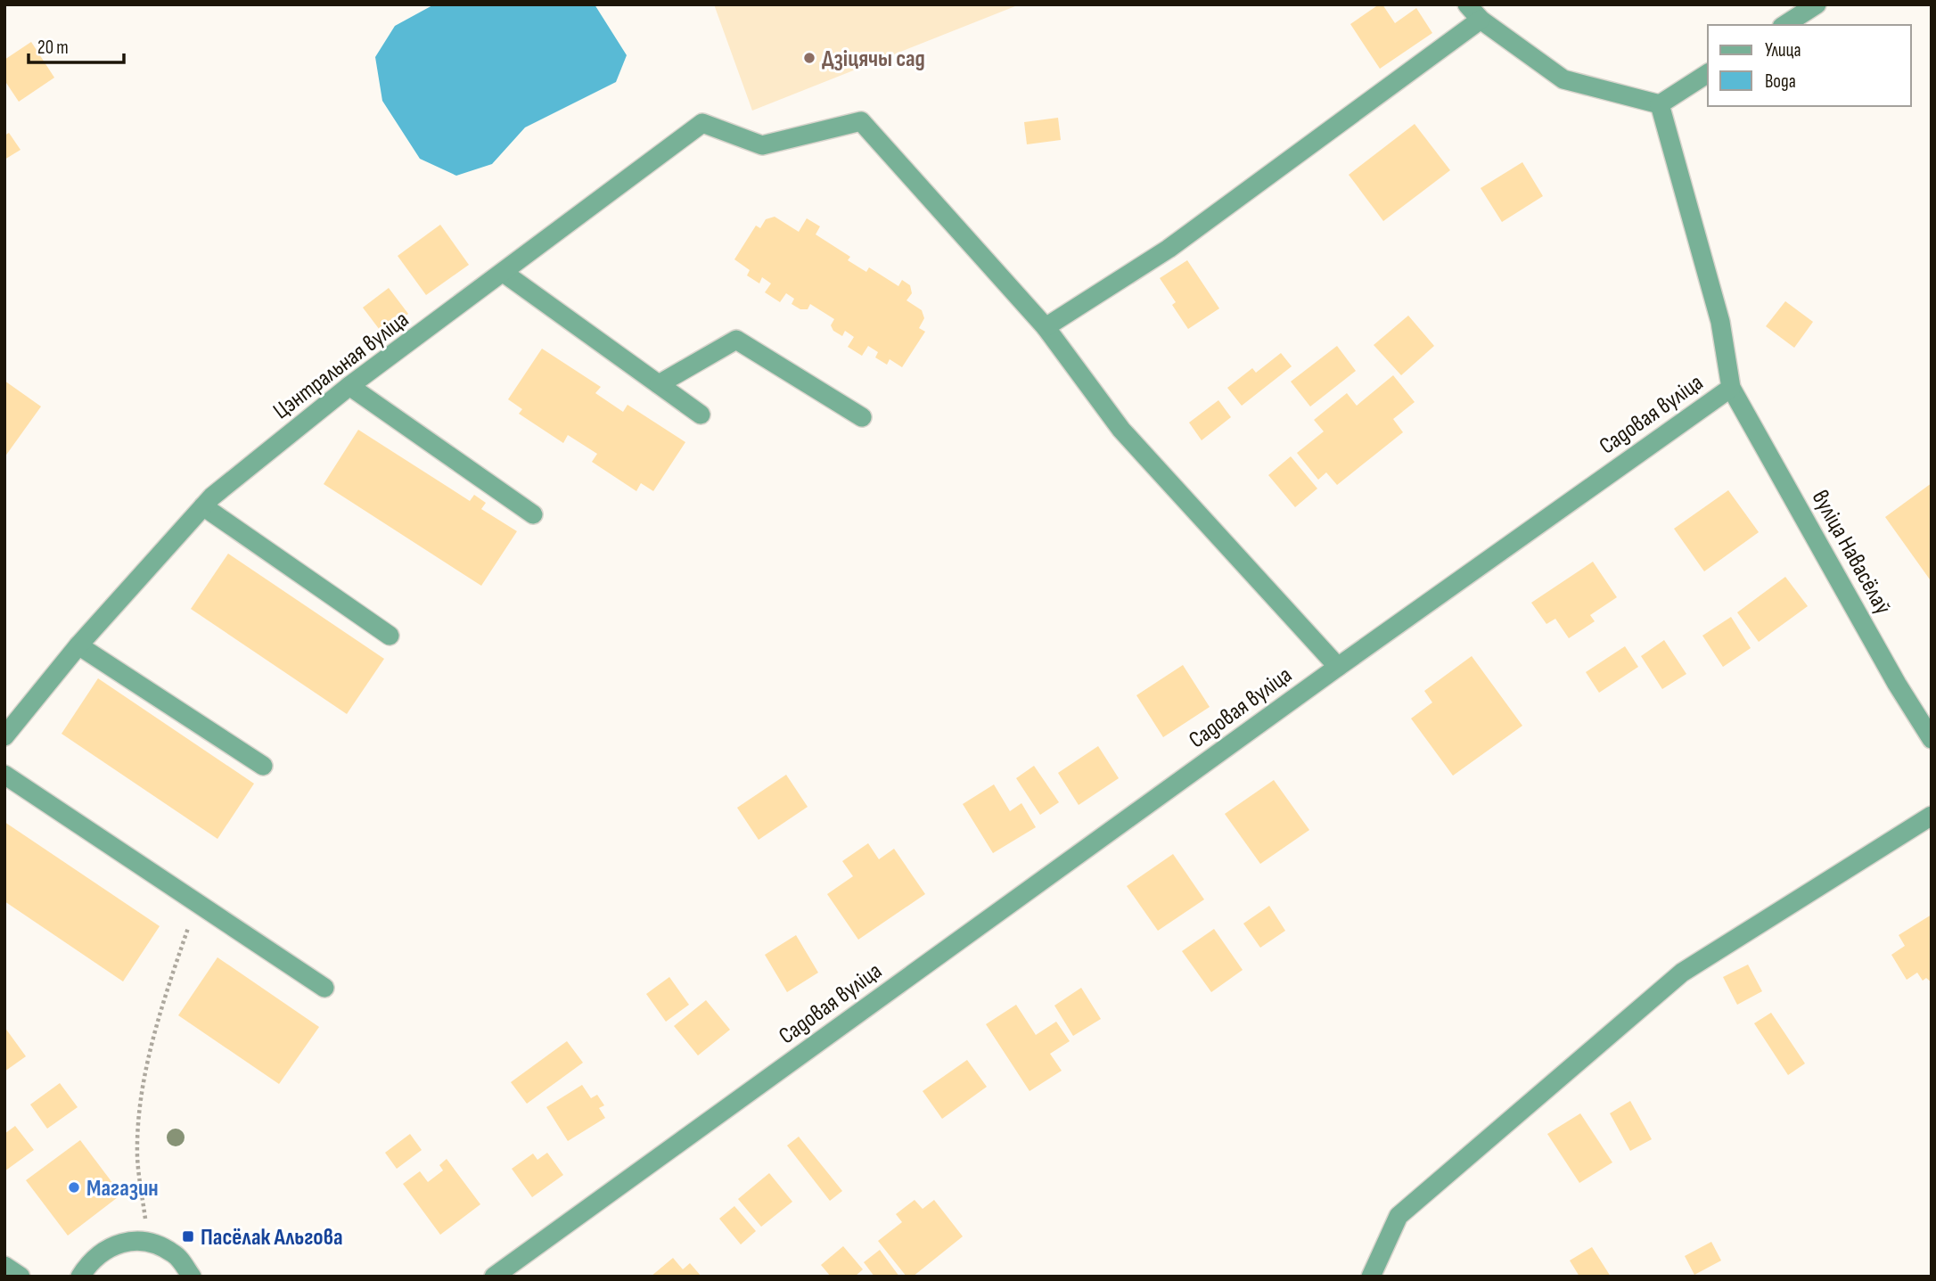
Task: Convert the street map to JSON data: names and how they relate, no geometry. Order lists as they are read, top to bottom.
{
  "streets": {
    "street": ["Цэнтральная вуліца", "Садовая вуліца", "вуліца Навасёлаў"]
  },
  "crossings": [
    ["Садовая вуліца", "вуліца Навасёлаў"]
  ],
  "places": {
    "other": ["Дзіцячы сад", "Магазин"],
    "transit": ["Пасёлак Альгова"]
  },
  "legend": ["Улица", "Вода"],
  "scale_bar": "20 m"
}
